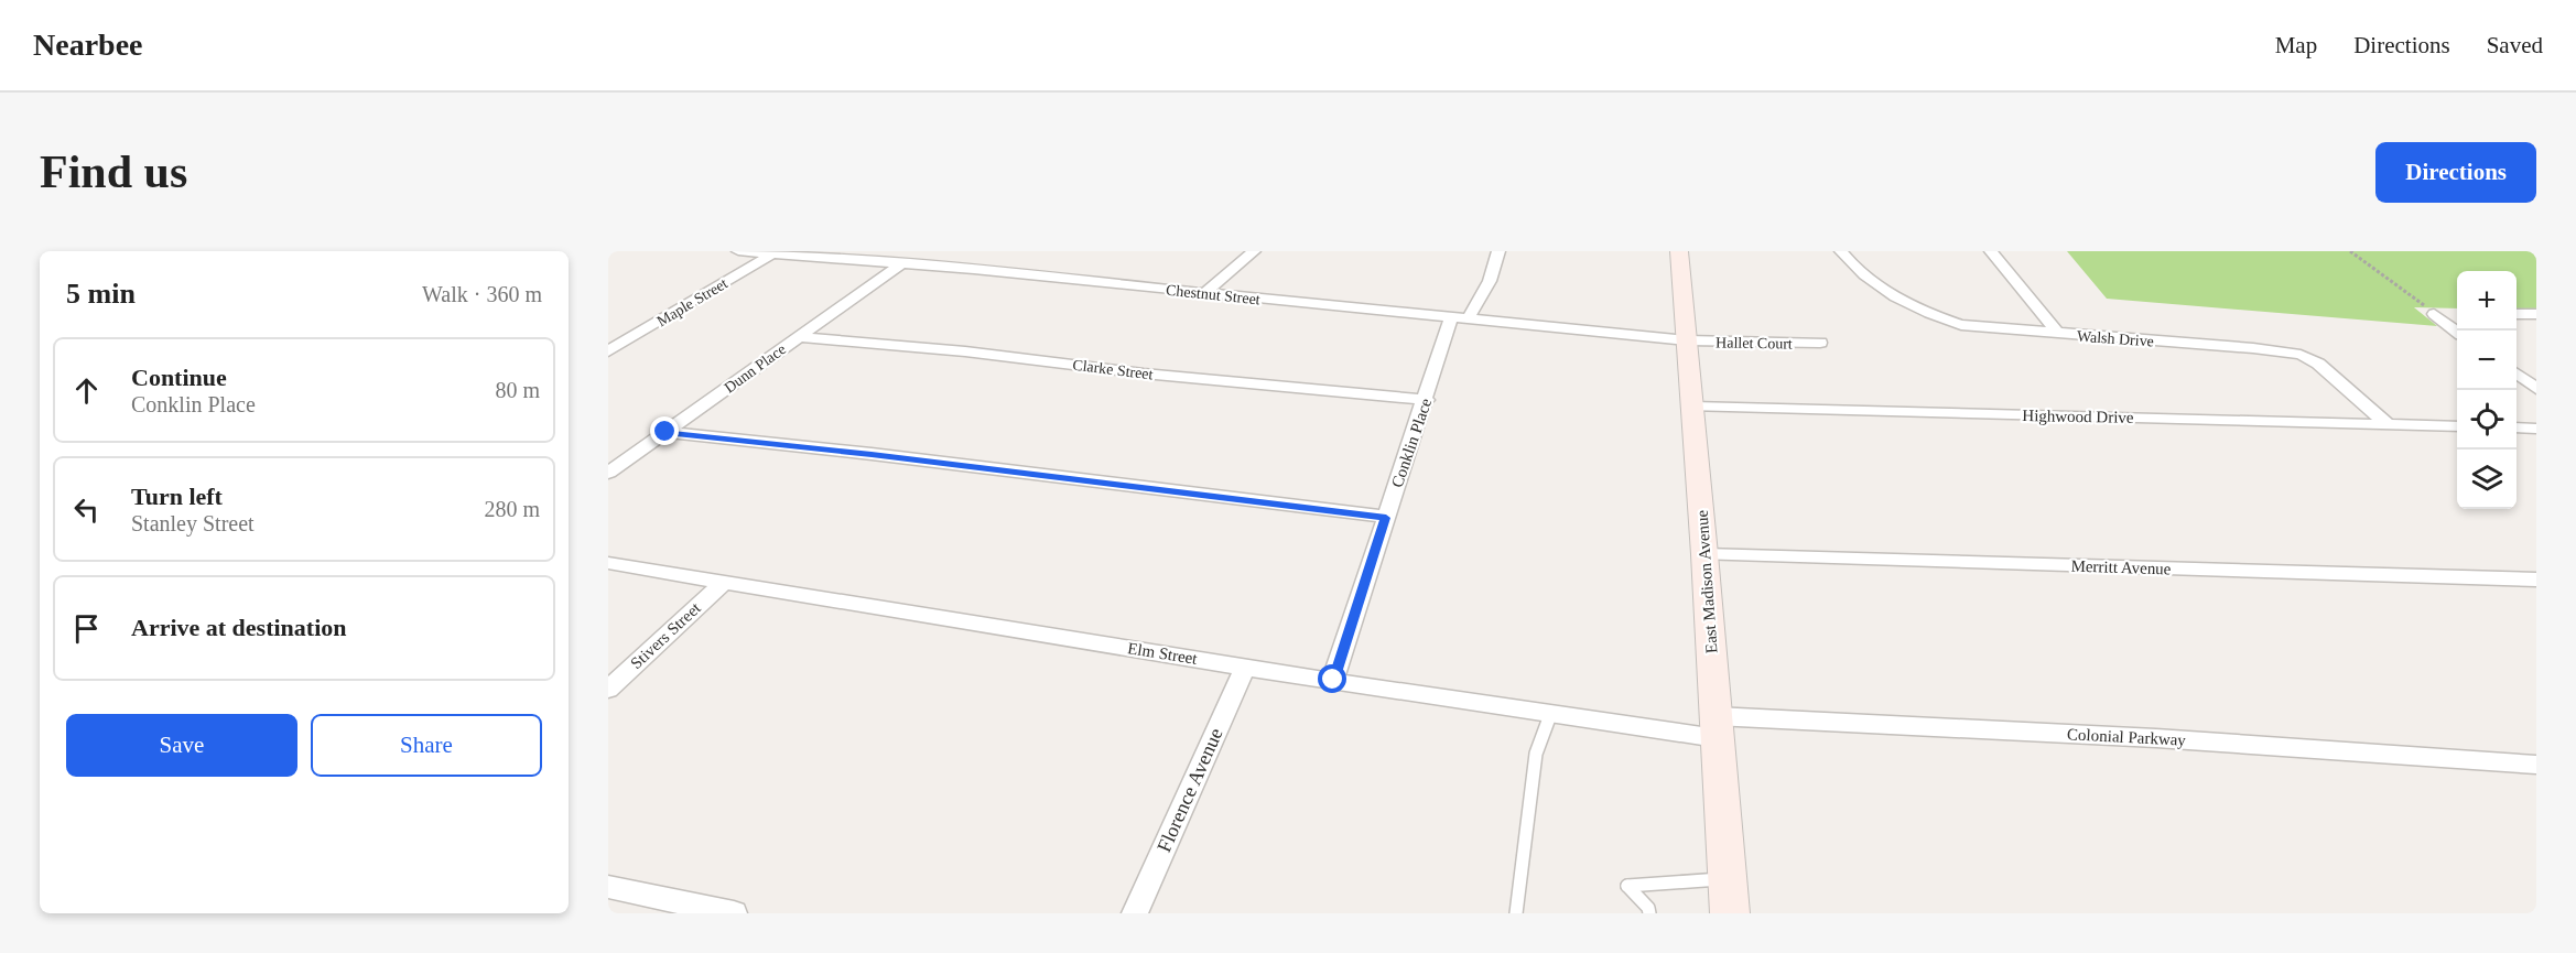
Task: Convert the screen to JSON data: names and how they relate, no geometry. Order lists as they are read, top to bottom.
{
  "streets": {
    "main road": ["East Madison Avenue"],
    "street": [
      "Chestnut Street",
      "Maple Street",
      "Walsh Drive",
      "Hallet Court",
      "Dunn Place",
      "Clarke Street",
      "Highwood Drive",
      "Conklin Place",
      "Merritt Avenue",
      "Stivers Street",
      "Elm Street",
      "Colonial Parkway",
      "Florence Avenue"
    ]
  },
  "crossings": [
    ["Chestnut Street", "Maple Street"],
    ["Chestnut Street", "Hallet Court"],
    ["Chestnut Street", "Dunn Place"],
    ["Chestnut Street", "Conklin Place"],
    ["Chestnut Street", "East Madison Avenue"],
    ["Walsh Drive", "Highwood Drive"],
    ["Hallet Court", "East Madison Avenue"],
    ["Dunn Place", "Clarke Street"],
    ["Clarke Street", "Conklin Place"],
    ["Highwood Drive", "East Madison Avenue"],
    ["Conklin Place", "Elm Street"],
    ["Merritt Avenue", "East Madison Avenue"],
    ["East Madison Avenue", "Elm Street"],
    ["East Madison Avenue", "Colonial Parkway"],
    ["Stivers Street", "Elm Street"],
    ["Elm Street", "Colonial Parkway"],
    ["Elm Street", "Florence Avenue"]
  ],
  "page": {
    "header": "Nearbee",
    "nav": ["Map", "Directions", "Saved"],
    "buttons": [
      "Directions",
      ["Save", "Share"]
    ],
    "title": "Find us",
    "heading": ["5 min", "Walk · 360 m"],
    "map_buttons": ["+", "−"],
    "list": [
      ["Continue", "Conklin Place", "80 m"],
      ["Turn left", "Stanley Street", "280 m"],
      "Arrive at destination"
    ]
  }
}
